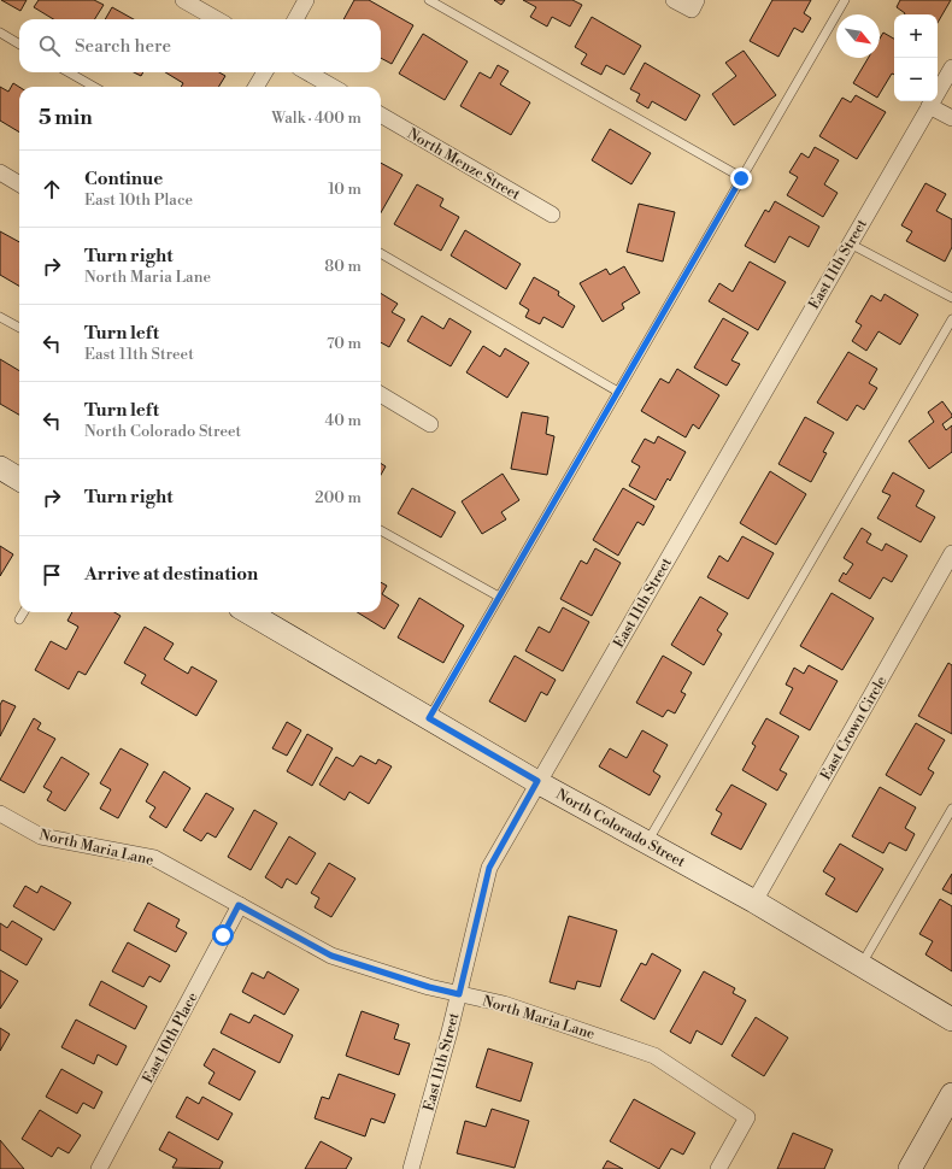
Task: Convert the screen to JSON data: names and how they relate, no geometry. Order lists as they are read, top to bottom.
{
  "streets": {
    "street": [
      "North Menze Street",
      "East 11th Street",
      "East Crown Circle",
      "North Colorado Street",
      "North Maria Lane",
      "East 10th Place"
    ]
  },
  "crossings": [
    ["East 11th Street", "North Colorado Street"],
    ["East 11th Street", "North Maria Lane"],
    ["East Crown Circle", "North Colorado Street"],
    ["North Maria Lane", "East 10th Place"]
  ],
  "north": "bottom right",
  "page": {
    "map_buttons": ["+", "−"],
    "search": "Search here",
    "heading": ["5 min", "Walk · 400 m"],
    "list": [
      ["Continue", "East 10th Place", "10 m"],
      ["Turn right", "North Maria Lane", "80 m"],
      ["Turn left", "East 11th Street", "70 m"],
      ["Turn left", "North Colorado Street", "40 m"],
      ["Turn right", "200 m"],
      "Arrive at destination"
    ]
  }
}
